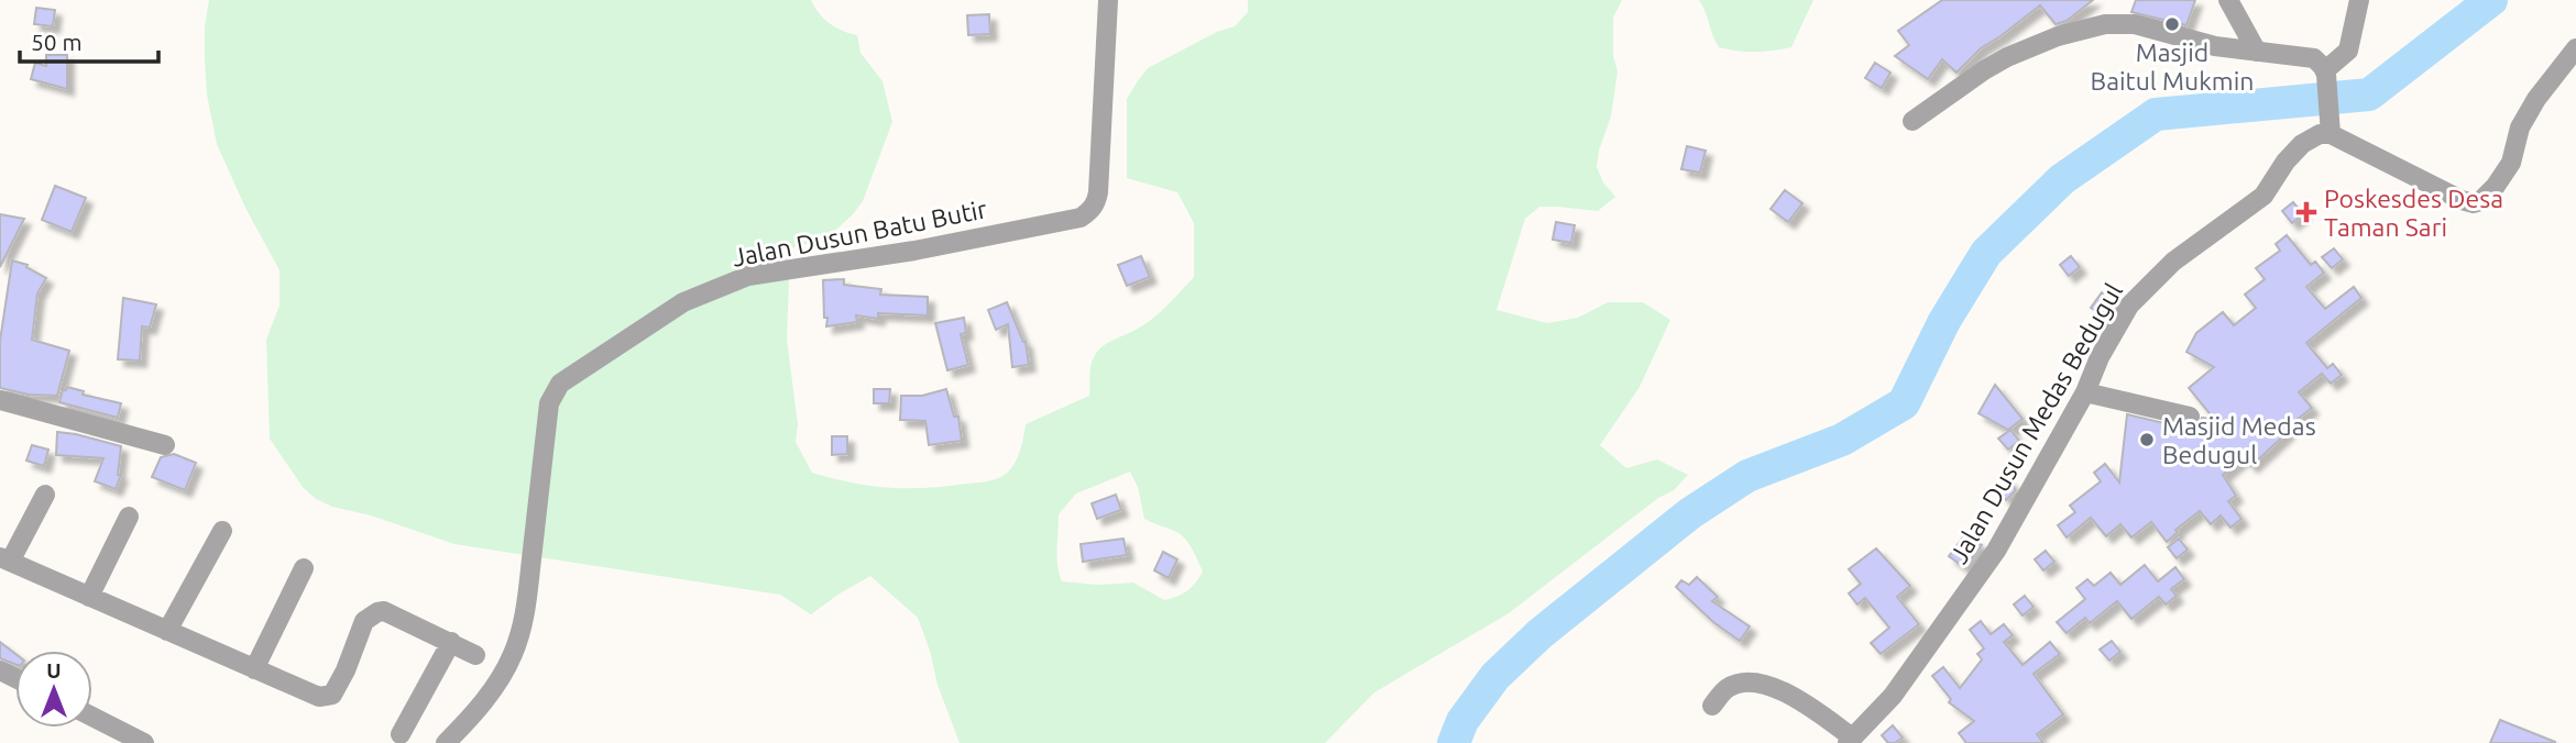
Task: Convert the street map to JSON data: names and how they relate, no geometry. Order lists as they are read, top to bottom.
{
  "streets": {
    "street": ["Jalan Dusun Batu Butir", "Jalan Dusun Medas Bedugul"]
  },
  "places": {
    "other": ["Masjid Baitul Mukmin", "Masjid Medas Bedugul"],
    "health": ["Poskesdes Desa Taman Sari"]
  },
  "scale_bar": "50 m",
  "north": "top"
}
